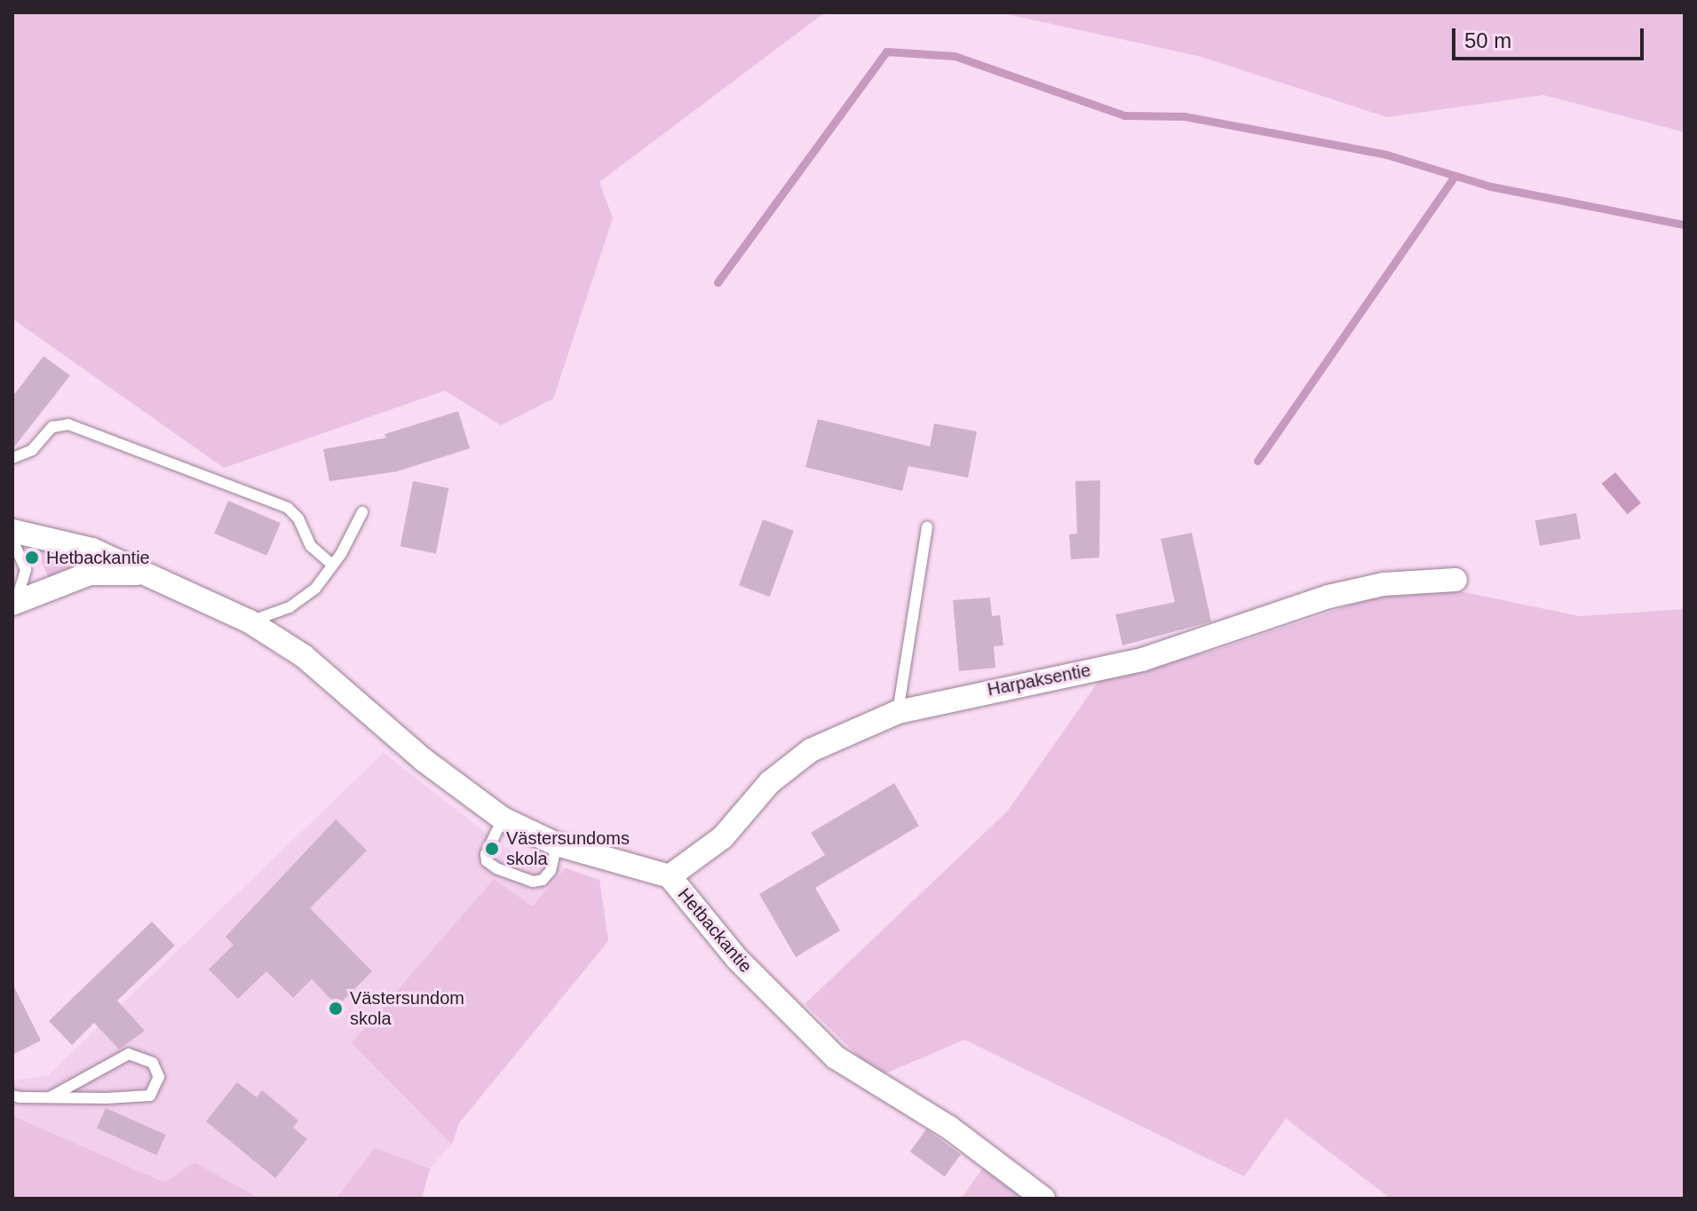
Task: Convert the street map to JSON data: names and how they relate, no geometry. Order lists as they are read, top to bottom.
{
  "streets": {
    "street": ["Harpaksentie", "Hetbackantie"]
  },
  "crossings": [
    ["Harpaksentie", "Hetbackantie"]
  ],
  "places": ["Hetbackantie", "Västersundoms skola", "Västersundom skola"],
  "scale_bar": "50 m"
}
